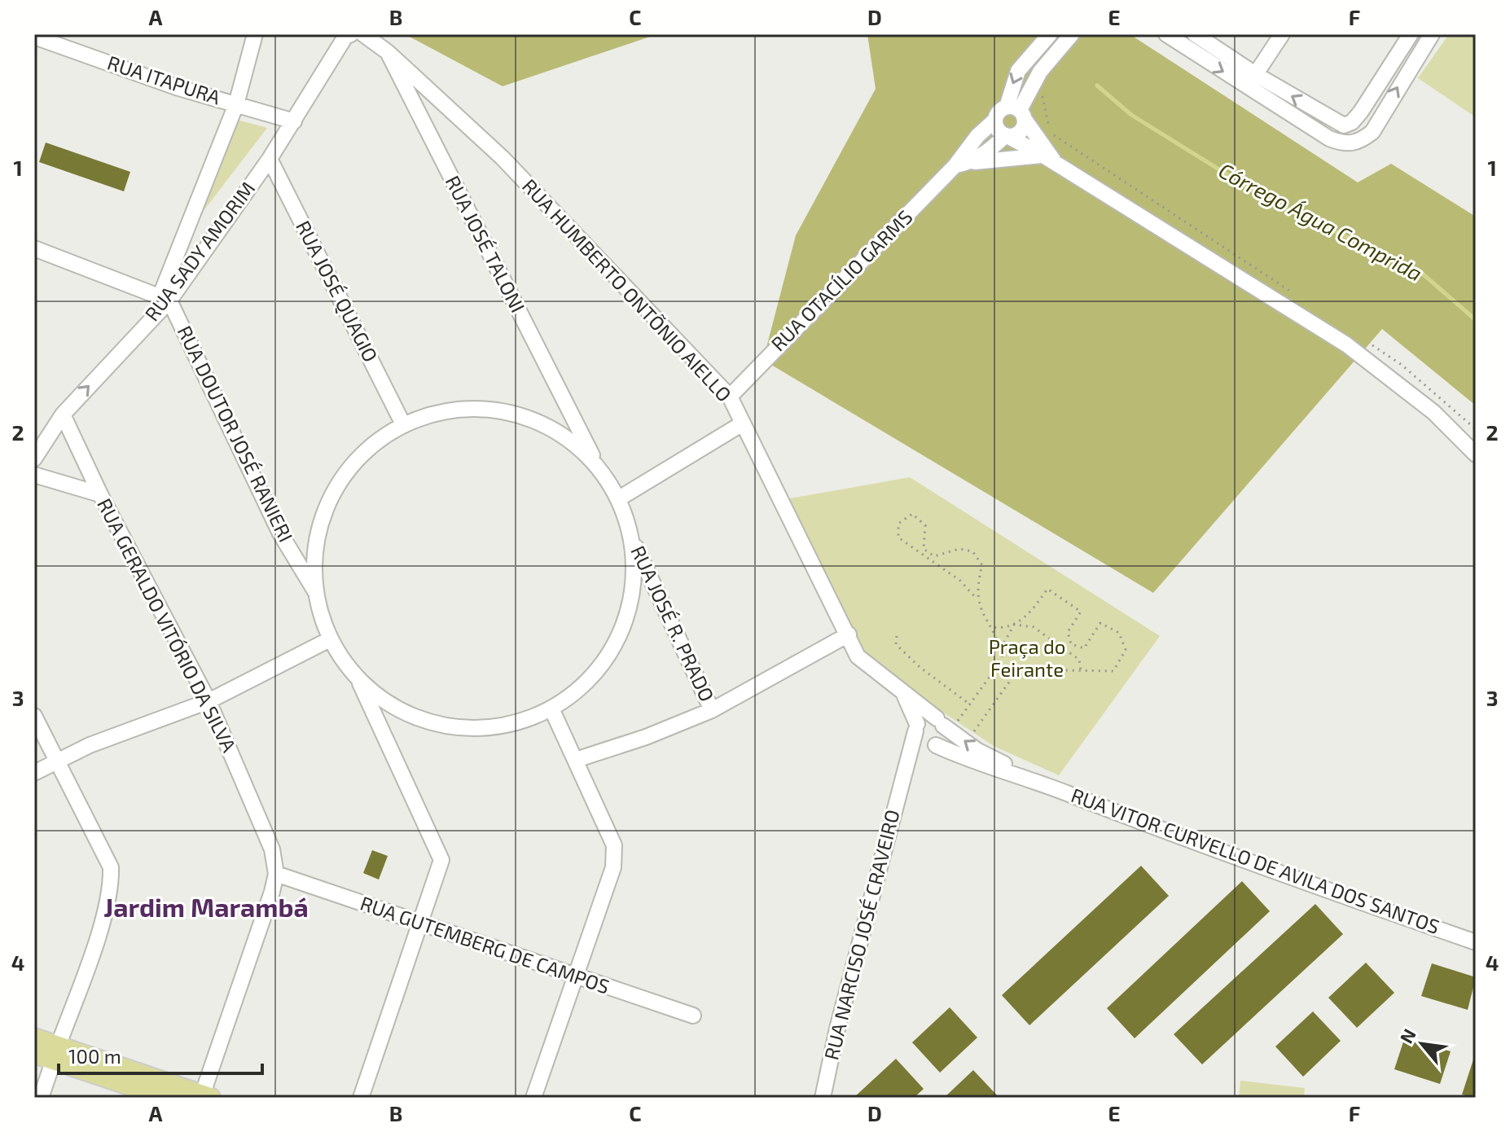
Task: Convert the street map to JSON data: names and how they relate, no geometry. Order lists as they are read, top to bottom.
{
  "streets": {
    "street": [
      "RUA ITAPURA",
      "RUA JOSÉ TALONI",
      "RUA SADY AMORIM",
      "RUA OTACÍLIO GARMS",
      "RUA HUMBERTO ONTÕNIO AIELLO",
      "RUA JOSÉ QUAGIO",
      "RUA DOUTOR JOSÉ RANIERI",
      "RUA JOSÉ R. PRADO",
      "RUA GERALDO VITÓRIO DA SILVA",
      "RUA VITOR CURVELLO DE AVILA DOS SANTOS",
      "RUA NARCISO JOSÉ CRAVEIRO",
      "RUA GUTEMBERG DE CAMPOS"
    ]
  },
  "crossings": [
    ["RUA ITAPURA", "RUA SADY AMORIM"],
    ["RUA JOSÉ TALONI", "RUA HUMBERTO ONTÕNIO AIELLO"],
    ["RUA SADY AMORIM", "RUA JOSÉ QUAGIO"],
    ["RUA SADY AMORIM", "RUA DOUTOR JOSÉ RANIERI"],
    ["RUA SADY AMORIM", "RUA GERALDO VITÓRIO DA SILVA"],
    ["RUA OTACÍLIO GARMS", "RUA HUMBERTO ONTÕNIO AIELLO"],
    ["RUA GERALDO VITÓRIO DA SILVA", "RUA GUTEMBERG DE CAMPOS"],
    ["RUA VITOR CURVELLO DE AVILA DOS SANTOS", "RUA NARCISO JOSÉ CRAVEIRO"]
  ],
  "districts": ["Jardim Marambá"],
  "water": ["Córrego Água Comprida"],
  "parks": ["Praça do Feirante"],
  "scale_bar": "100 m",
  "north": "top left",
  "grid": {
    "columns": [
      "A",
      "B",
      "C",
      "D",
      "E",
      "F"
    ],
    "rows": [
      "1",
      "2",
      "3",
      "4"
    ]
  }
}
